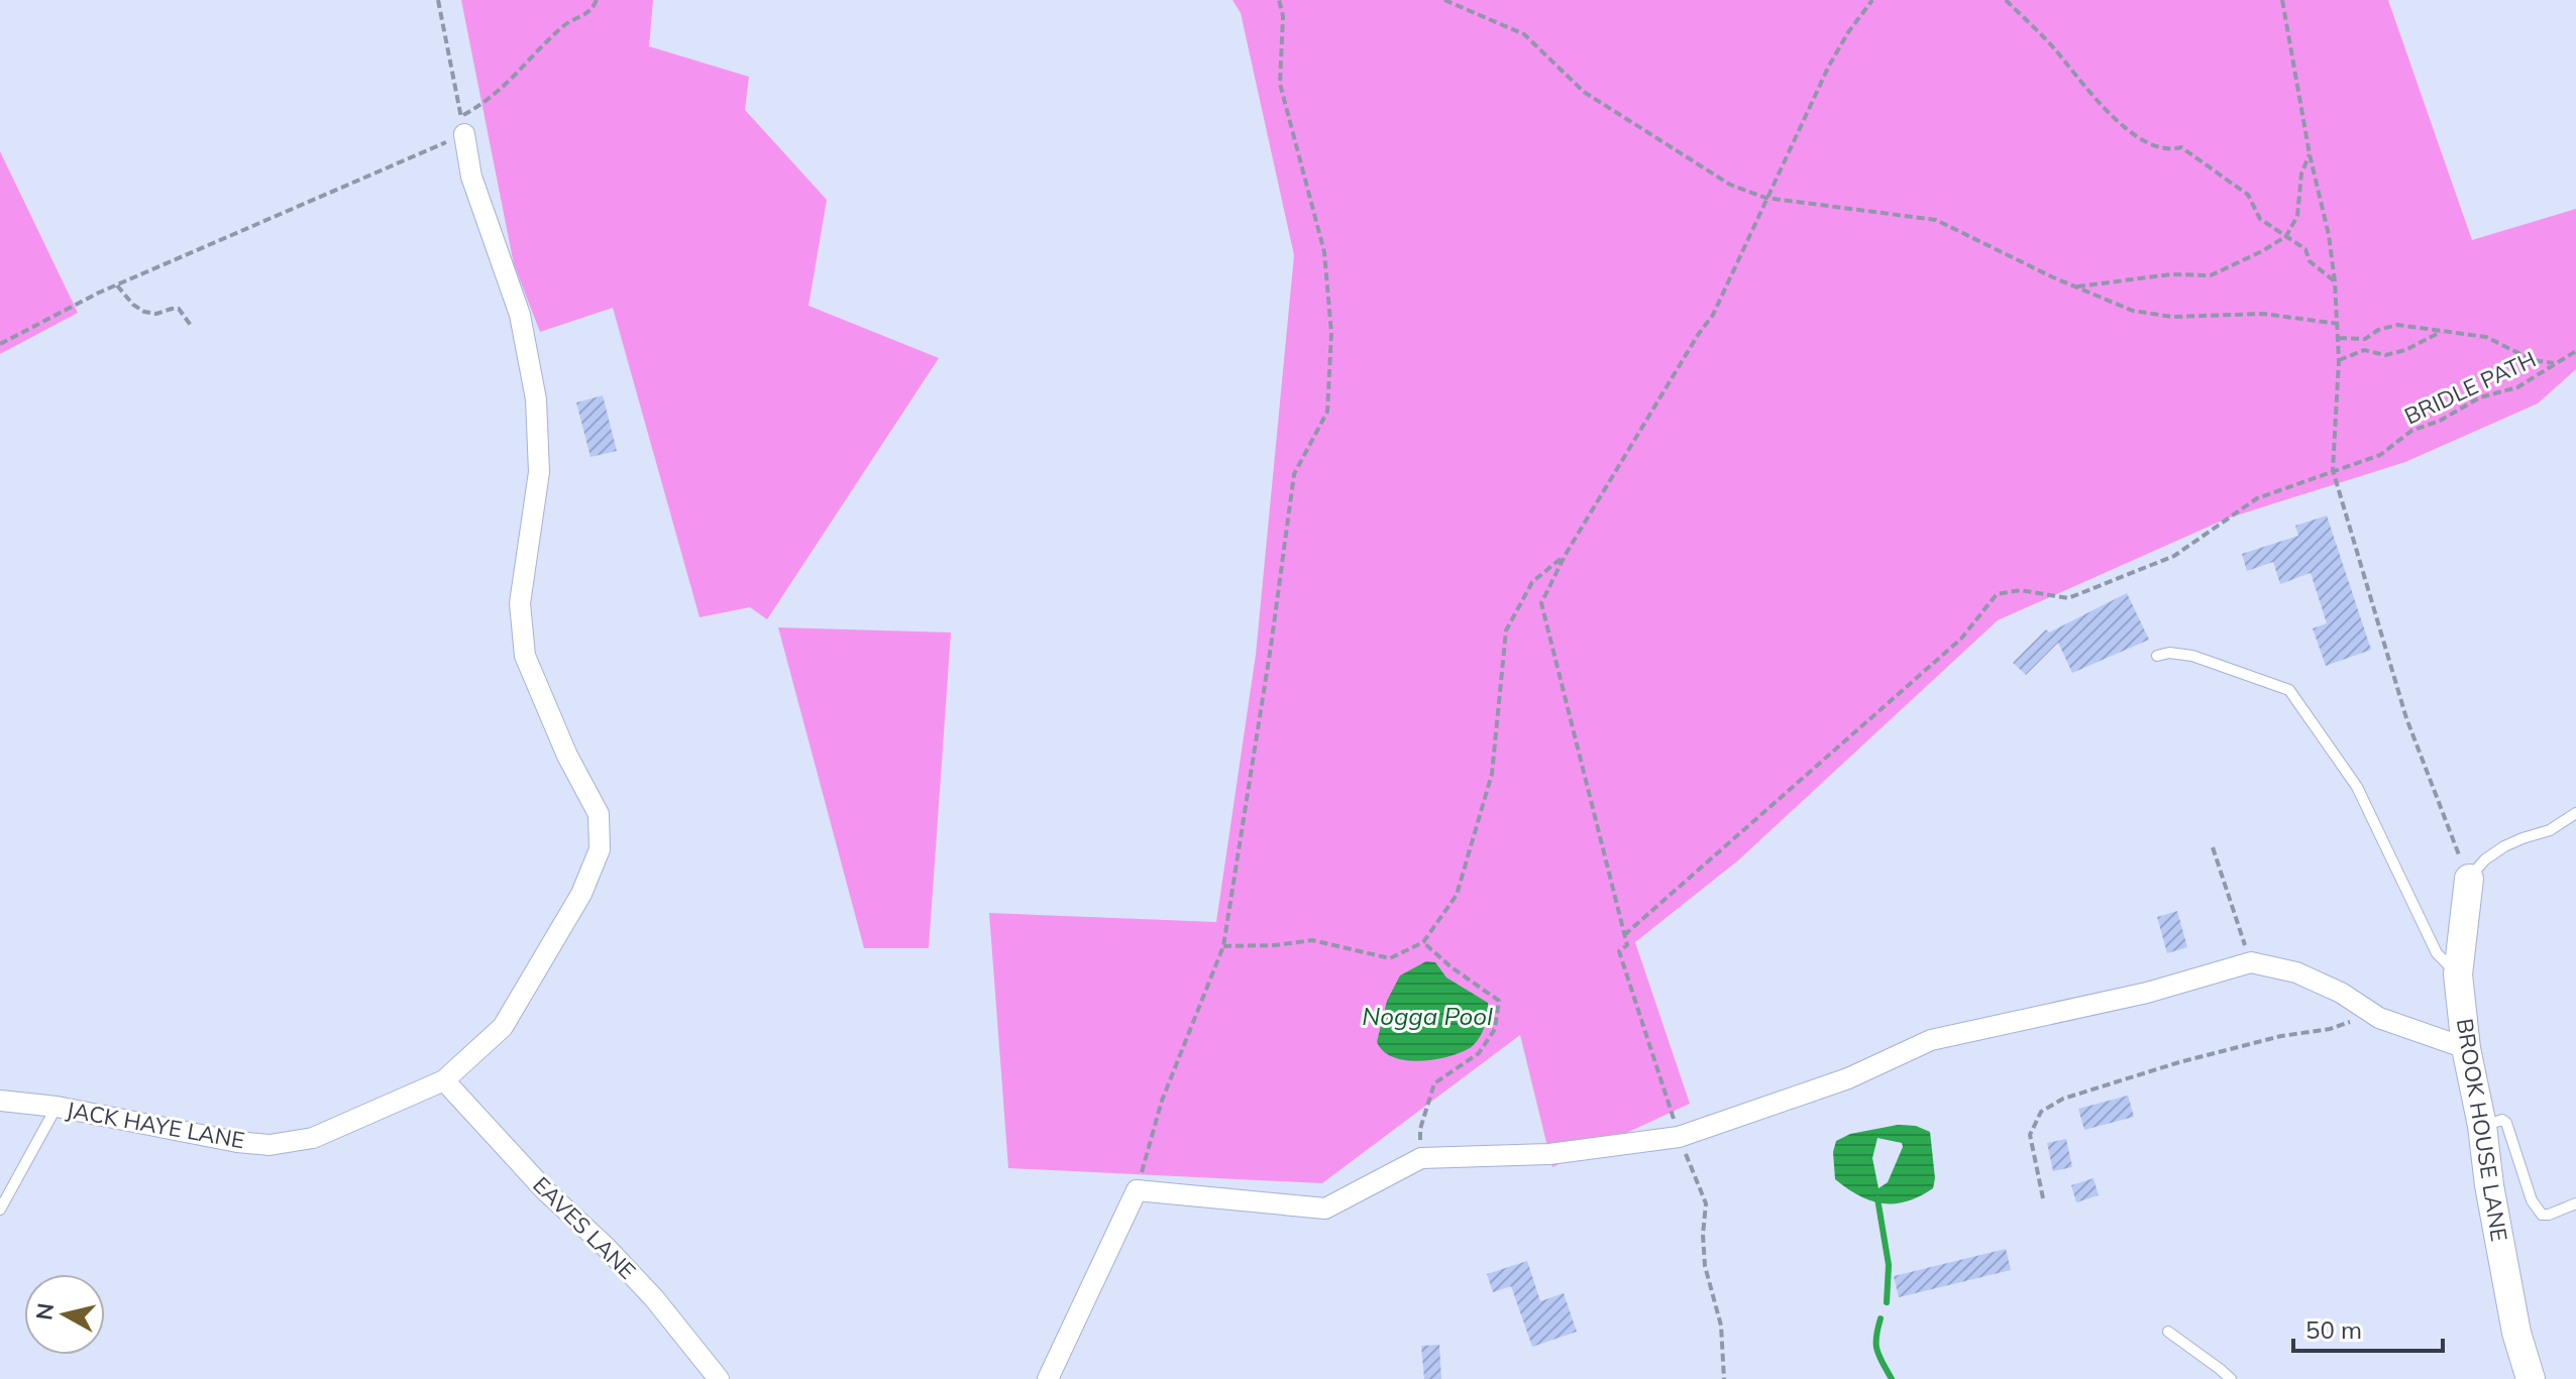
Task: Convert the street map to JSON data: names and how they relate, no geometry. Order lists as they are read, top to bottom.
{
  "streets": {
    "street": ["JACK HAYE LANE", "BROOK HOUSE LANE", "EAVES LANE"],
    "path": ["BRIDLE PATH"]
  },
  "crossings": [
    ["JACK HAYE LANE", "EAVES LANE"]
  ],
  "water": ["Nogga Pool"],
  "scale_bar": "50 m",
  "north": "left"
}
